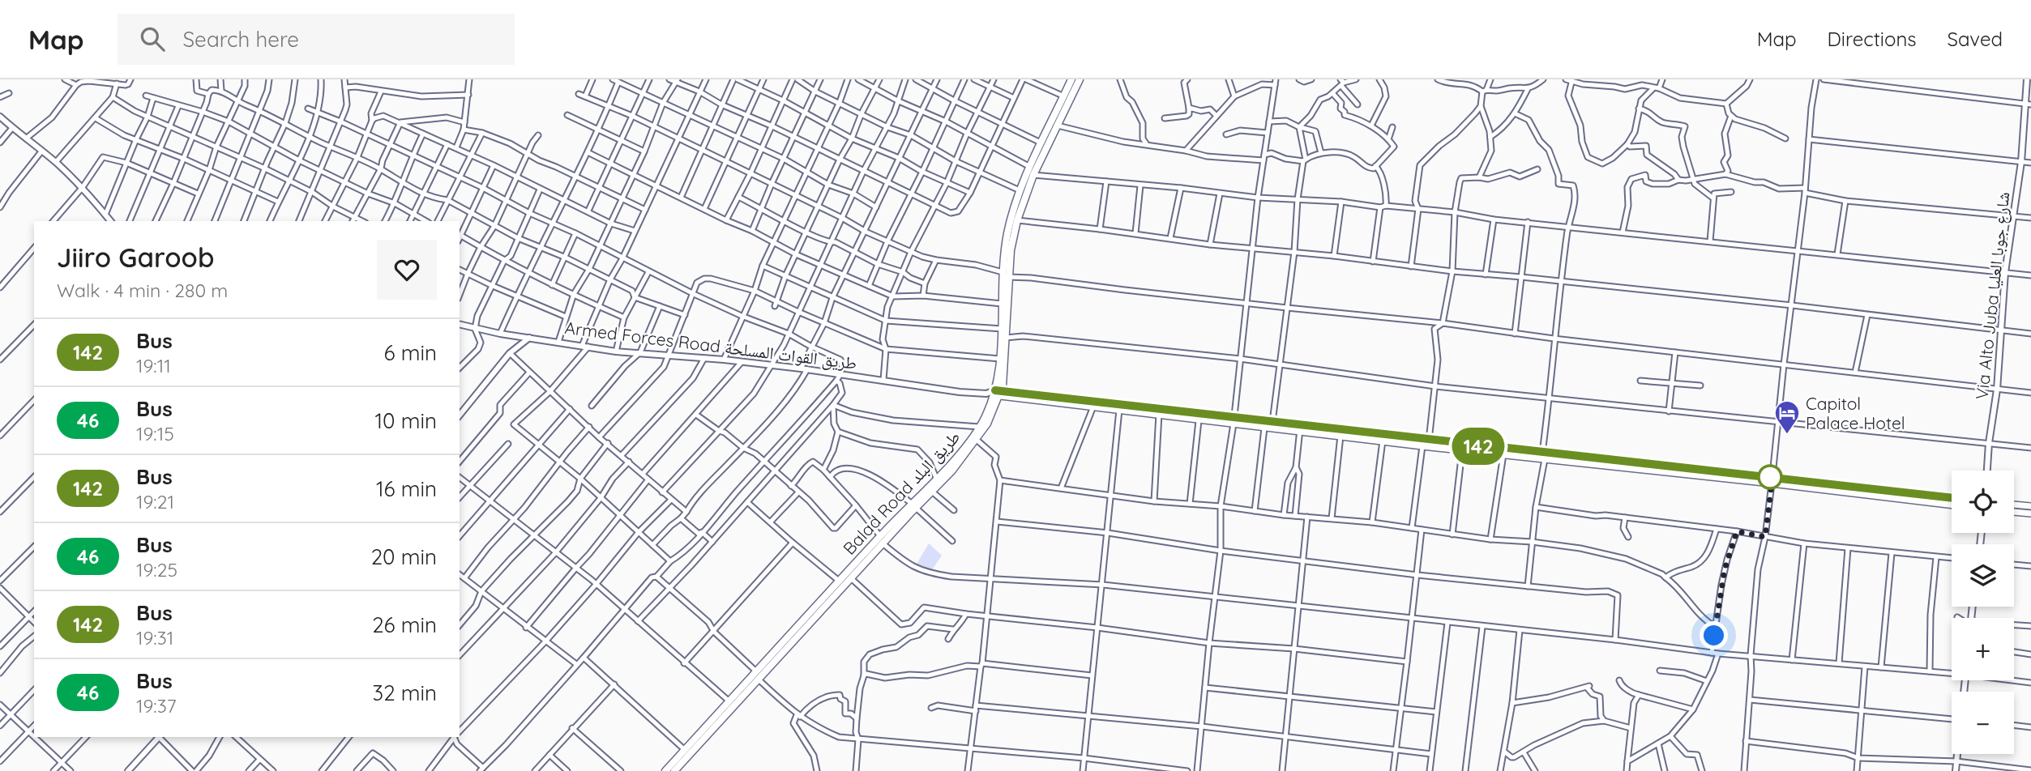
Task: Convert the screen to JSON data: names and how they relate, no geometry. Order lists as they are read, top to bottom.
{
  "streets": {
    "highway": ["Balad Road طريق البلد"],
    "street": ["Via Alto Juba شارع جوبا العليا", "Armed Forces Road طريق القوات المسلحة"]
  },
  "crossings": [
    ["Armed Forces Road طريق القوات المسلحة", "Balad Road طريق البلد"]
  ],
  "places": {
    "hotel": ["Capitol Palace Hotel"]
  },
  "lines": ["bus line 142"],
  "page": {
    "header": "Map",
    "search": "Search here",
    "nav": ["Map", "Directions", "Saved"],
    "on_map": "142",
    "heading": ["Jiiro Garoob", "Walk · 4 min · 280 m"],
    "list": [
      {
        "mark": "142",
        "name": "Bus",
        "note": "19:11",
        "value": "6 min"
      },
      {
        "mark": "46",
        "name": "Bus",
        "note": "19:15",
        "value": "10 min"
      },
      {
        "mark": "142",
        "name": "Bus",
        "note": "19:21",
        "value": "16 min"
      },
      {
        "mark": "46",
        "name": "Bus",
        "note": "19:25",
        "value": "20 min"
      },
      {
        "mark": "142",
        "name": "Bus",
        "note": "19:31",
        "value": "26 min"
      },
      {
        "mark": "46",
        "name": "Bus",
        "note": "19:37",
        "value": "32 min"
      }
    ],
    "map_buttons": ["+", "−"]
  }
}
